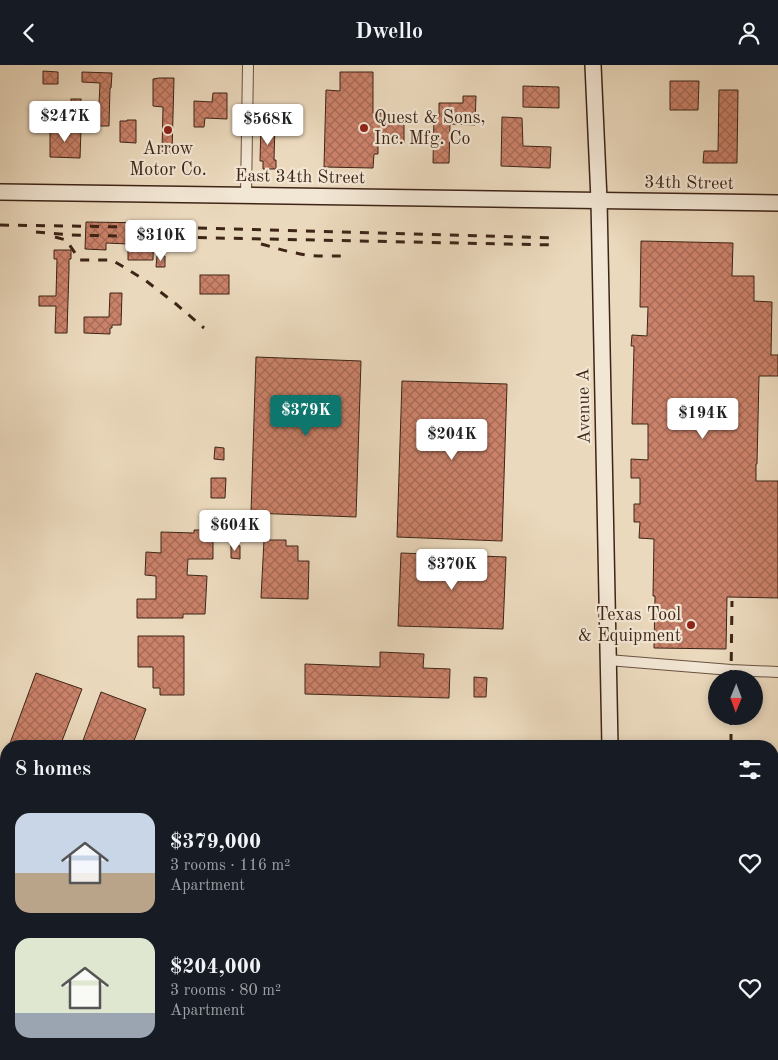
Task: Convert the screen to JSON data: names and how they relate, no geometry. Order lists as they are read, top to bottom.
{
  "streets": {
    "main road": ["East 34th Street", "34th Street", "Avenue A"]
  },
  "crossings": [
    ["East 34th Street", "34th Street"],
    ["East 34th Street", "Avenue A"],
    ["34th Street", "Avenue A"]
  ],
  "places": ["Quest & Sons, Inc. Mfg. Co", "Arrow Motor Co.", "Texas Tool & Equipment"],
  "north": "bottom",
  "page": {
    "header": "Dwello",
    "price": [
      "$247K",
      "$568K",
      "$310K",
      "$379K",
      "$194K",
      "$204K",
      "$604K",
      "$370K"
    ],
    "heading": "8 homes",
    "list": [
      {
        "name": "$379,000",
        "note": "3 rooms · 116 m² · Apartment"
      },
      {
        "name": "$204,000",
        "note": "3 rooms · 80 m² · Apartment"
      }
    ]
  }
}
